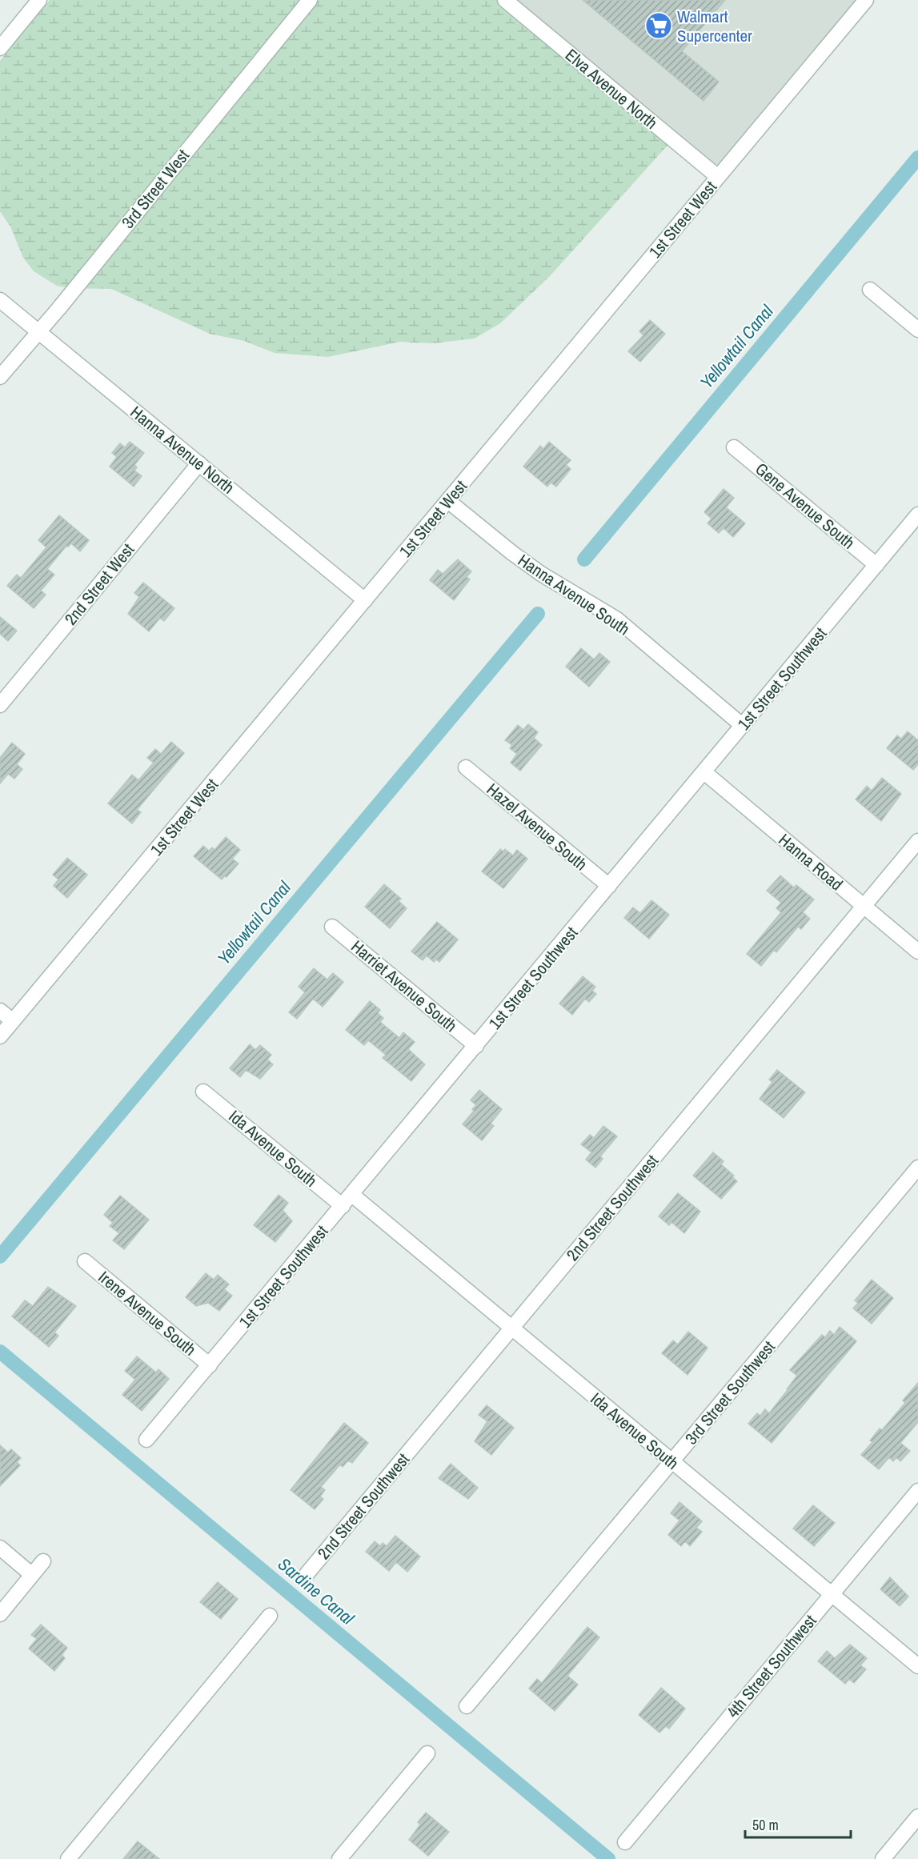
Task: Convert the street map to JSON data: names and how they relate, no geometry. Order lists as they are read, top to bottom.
{
  "streets": {
    "street": [
      "Elva Avenue North",
      "3rd Street West",
      "1st Street West",
      "Hanna Avenue North",
      "Gene Avenue South",
      "2nd Street West",
      "Hanna Avenue South",
      "1st Street Southwest",
      "Hazel Avenue South",
      "Hanna Road",
      "Harriet Avenue South",
      "Ida Avenue South",
      "2nd Street Southwest",
      "Irene Avenue South",
      "3rd Street Southwest",
      "4th Street Southwest"
    ]
  },
  "crossings": [
    ["Elva Avenue North", "1st Street West"],
    ["3rd Street West", "Hanna Avenue North"],
    ["1st Street West", "Hanna Avenue North"],
    ["1st Street West", "Hanna Avenue South"],
    ["Hanna Avenue North", "2nd Street West"],
    ["Gene Avenue South", "1st Street Southwest"],
    ["Hanna Avenue South", "1st Street Southwest"],
    ["1st Street Southwest", "Hazel Avenue South"],
    ["1st Street Southwest", "Hanna Road"],
    ["1st Street Southwest", "Harriet Avenue South"],
    ["1st Street Southwest", "Ida Avenue South"],
    ["1st Street Southwest", "Irene Avenue South"],
    ["Hanna Road", "2nd Street Southwest"],
    ["Ida Avenue South", "2nd Street Southwest"],
    ["Ida Avenue South", "3rd Street Southwest"],
    ["Ida Avenue South", "4th Street Southwest"]
  ],
  "water": ["Yellowtail Canal", "Sardine Canal"],
  "places": {
    "supermarket": ["Walmart Supercenter"]
  },
  "scale_bar": "50 m"
}
